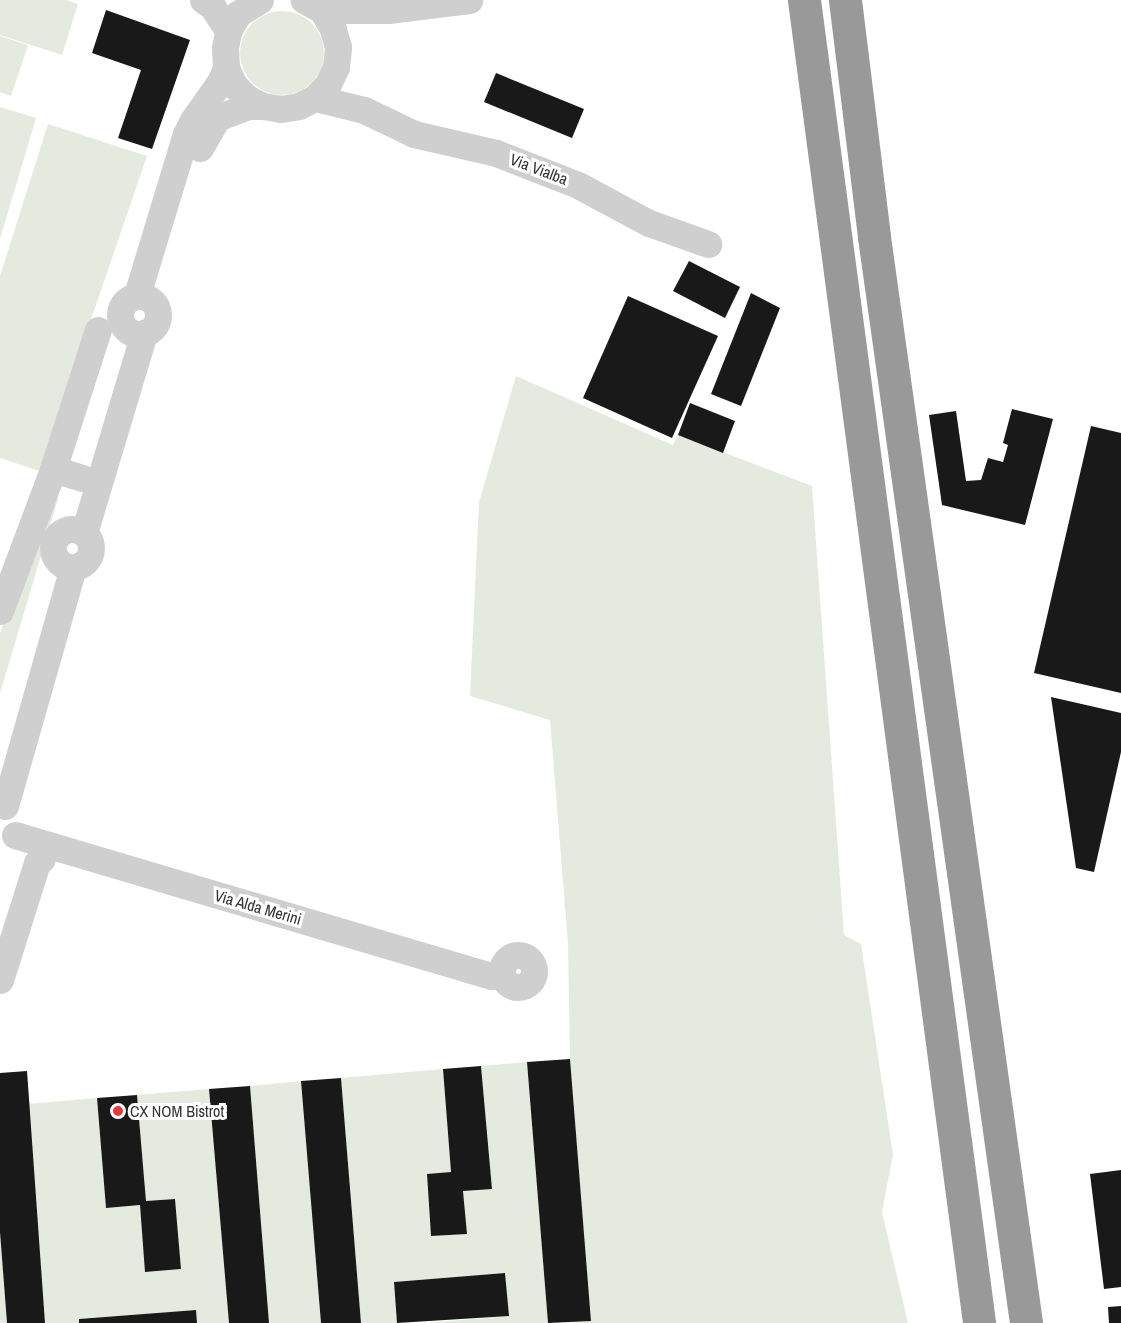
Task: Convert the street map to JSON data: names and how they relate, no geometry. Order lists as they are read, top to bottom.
{
  "streets": {
    "street": ["Via Vialba", "Via Alda Merini"]
  },
  "places": ["CX NOM Bistrot"]
}
